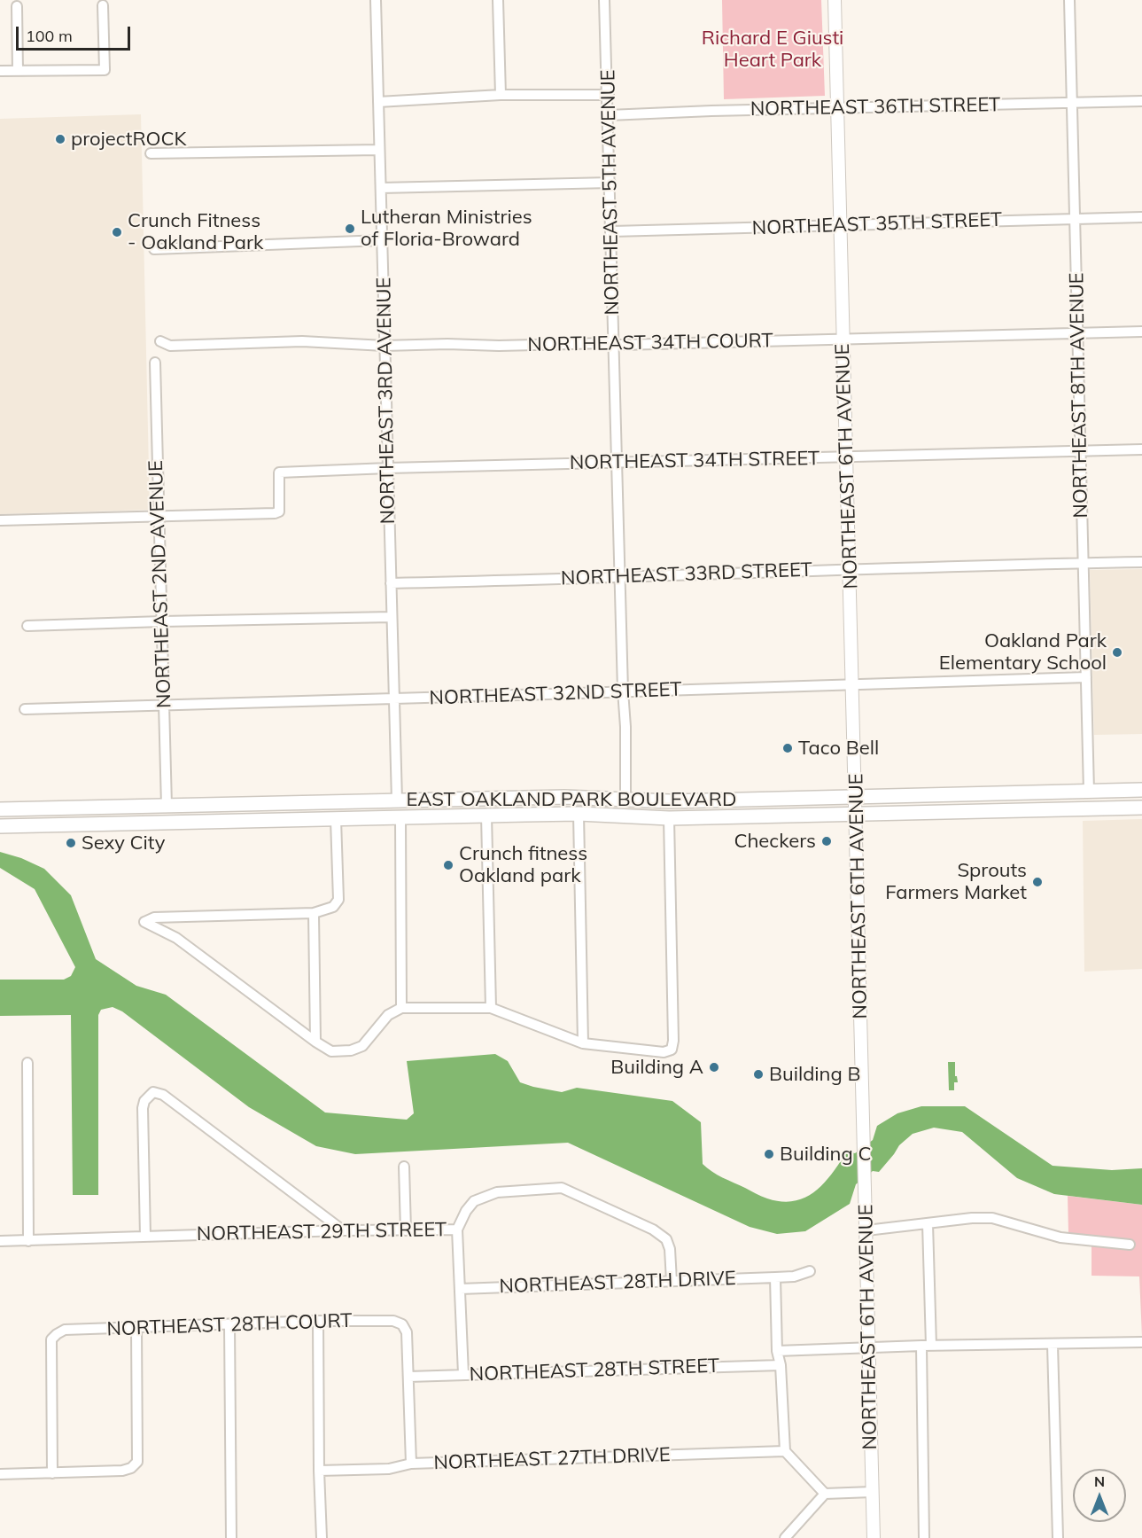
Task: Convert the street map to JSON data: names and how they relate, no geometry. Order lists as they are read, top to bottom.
{
  "streets": {
    "main road": ["EAST OAKLAND PARK BOULEVARD"],
    "street": [
      "NORTHEAST 36TH STREET",
      "NORTHEAST 5TH AVENUE",
      "NORTHEAST 35TH STREET",
      "NORTHEAST 34TH COURT",
      "NORTHEAST 8TH AVENUE",
      "NORTHEAST 3RD AVENUE",
      "NORTHEAST 34TH STREET",
      "NORTHEAST 6TH AVENUE",
      "NORTHEAST 33RD STREET",
      "NORTHEAST 2ND AVENUE",
      "NORTHEAST 32ND STREET",
      "NORTHEAST 29TH STREET",
      "NORTHEAST 28TH DRIVE",
      "NORTHEAST 28TH COURT",
      "NORTHEAST 28TH STREET",
      "NORTHEAST 27TH DRIVE"
    ]
  },
  "crossings": [
    ["NORTHEAST 36TH STREET", "NORTHEAST 5TH AVENUE"],
    ["NORTHEAST 36TH STREET", "NORTHEAST 8TH AVENUE"],
    ["NORTHEAST 36TH STREET", "NORTHEAST 6TH AVENUE"],
    ["NORTHEAST 5TH AVENUE", "NORTHEAST 35TH STREET"],
    ["NORTHEAST 5TH AVENUE", "NORTHEAST 34TH COURT"],
    ["NORTHEAST 5TH AVENUE", "NORTHEAST 34TH STREET"],
    ["NORTHEAST 5TH AVENUE", "NORTHEAST 33RD STREET"],
    ["NORTHEAST 5TH AVENUE", "NORTHEAST 32ND STREET"],
    ["NORTHEAST 5TH AVENUE", "EAST OAKLAND PARK BOULEVARD"],
    ["NORTHEAST 35TH STREET", "NORTHEAST 8TH AVENUE"],
    ["NORTHEAST 35TH STREET", "NORTHEAST 6TH AVENUE"],
    ["NORTHEAST 34TH COURT", "NORTHEAST 8TH AVENUE"],
    ["NORTHEAST 34TH COURT", "NORTHEAST 3RD AVENUE"],
    ["NORTHEAST 34TH COURT", "NORTHEAST 6TH AVENUE"],
    ["NORTHEAST 8TH AVENUE", "NORTHEAST 34TH STREET"],
    ["NORTHEAST 8TH AVENUE", "NORTHEAST 33RD STREET"],
    ["NORTHEAST 8TH AVENUE", "NORTHEAST 32ND STREET"],
    ["NORTHEAST 8TH AVENUE", "EAST OAKLAND PARK BOULEVARD"],
    ["NORTHEAST 3RD AVENUE", "NORTHEAST 34TH STREET"],
    ["NORTHEAST 3RD AVENUE", "NORTHEAST 33RD STREET"],
    ["NORTHEAST 3RD AVENUE", "NORTHEAST 32ND STREET"],
    ["NORTHEAST 3RD AVENUE", "EAST OAKLAND PARK BOULEVARD"],
    ["NORTHEAST 34TH STREET", "NORTHEAST 6TH AVENUE"],
    ["NORTHEAST 34TH STREET", "NORTHEAST 2ND AVENUE"],
    ["NORTHEAST 6TH AVENUE", "NORTHEAST 33RD STREET"],
    ["NORTHEAST 6TH AVENUE", "NORTHEAST 32ND STREET"],
    ["NORTHEAST 6TH AVENUE", "EAST OAKLAND PARK BOULEVARD"],
    ["NORTHEAST 2ND AVENUE", "NORTHEAST 32ND STREET"],
    ["NORTHEAST 2ND AVENUE", "EAST OAKLAND PARK BOULEVARD"],
    ["NORTHEAST 29TH STREET", "NORTHEAST 28TH DRIVE"],
    ["NORTHEAST 28TH COURT", "NORTHEAST 28TH STREET"]
  ],
  "parks": ["Richard E Giusti Heart Park"],
  "places": [
    "projectROCK",
    "Lutheran Ministries of Floria-Broward",
    "Crunch Fitness - Oakland Park",
    "Oakland Park Elementary School",
    "Taco Bell",
    "Checkers",
    "Sexy City",
    "Crunch fitness Oakland park",
    "Sprouts Farmers Market",
    "Building A",
    "Building B",
    "Building C"
  ],
  "scale_bar": "100 m",
  "north": "top"
}
